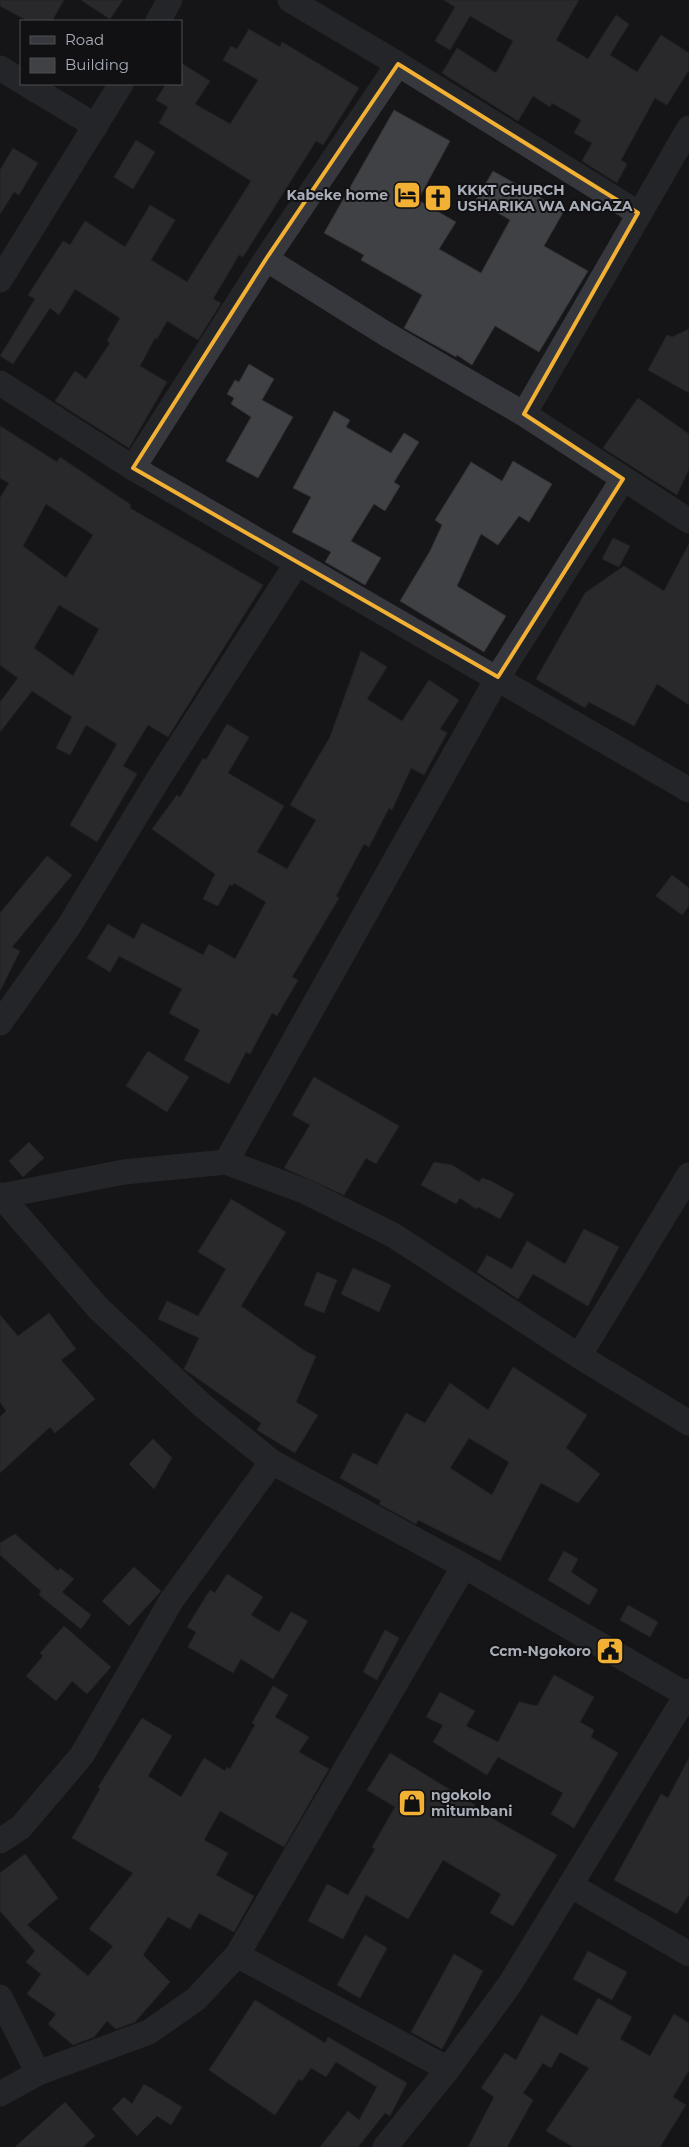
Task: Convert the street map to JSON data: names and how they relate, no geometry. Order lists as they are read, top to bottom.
{
  "places": {
    "hotel": ["Kabeke home"],
    "church": ["KKKT CHURCH USHARIKA WA ANGAZA"],
    "public building": ["Ccm-Ngokoro"],
    "shop": ["ngokolo mitumbani"]
  },
  "legend": ["Road", "Building"]
}
